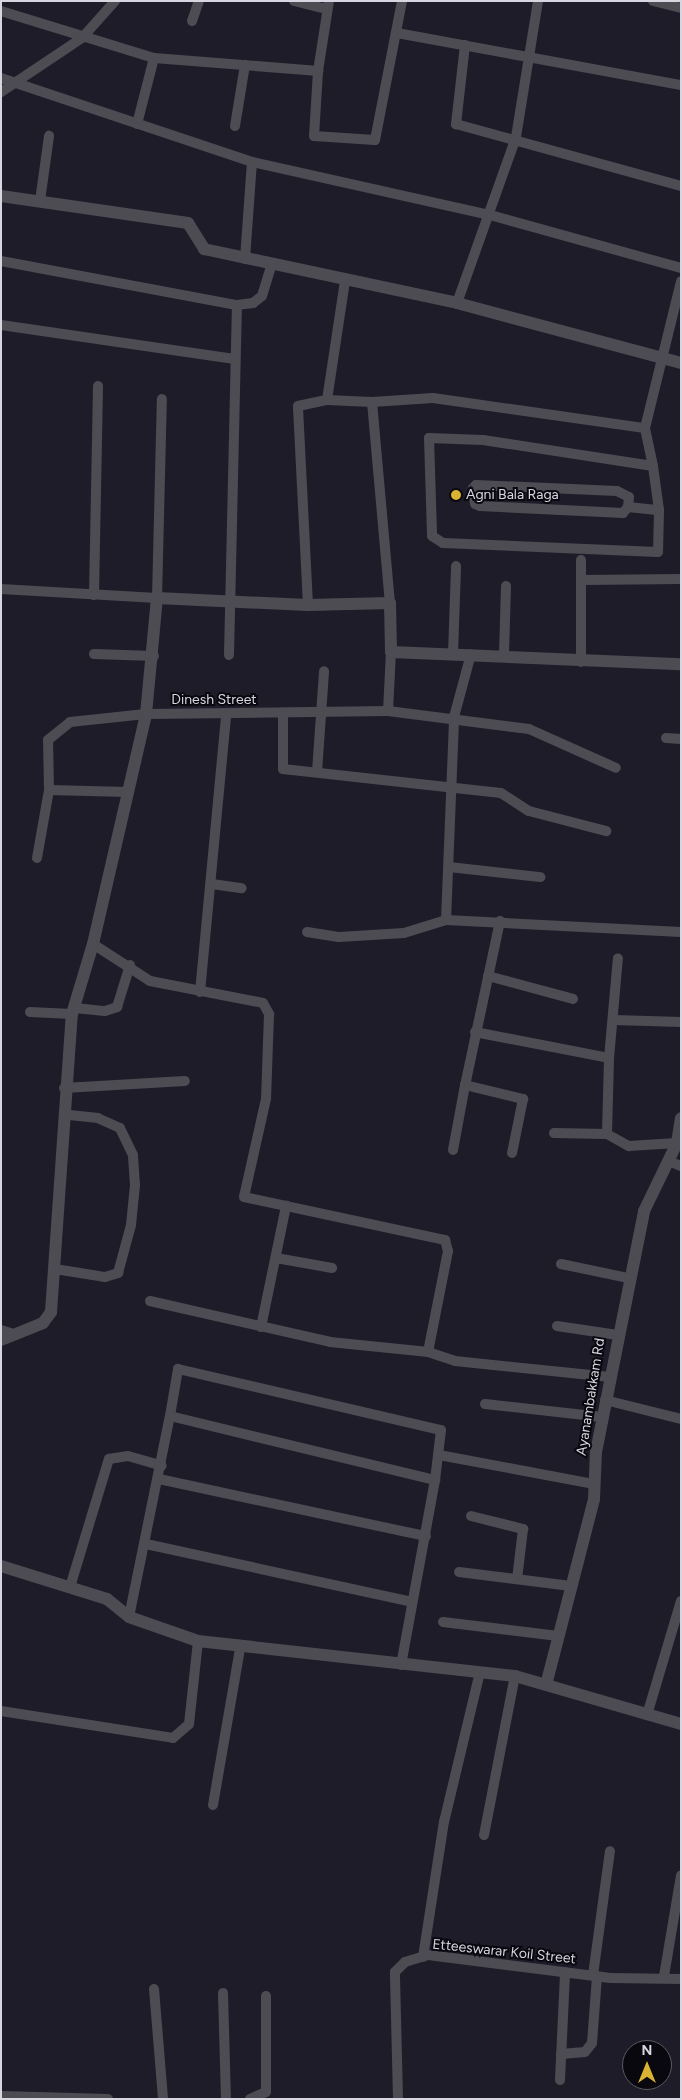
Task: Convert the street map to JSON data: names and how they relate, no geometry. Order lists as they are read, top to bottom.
{
  "streets": {
    "street": ["Dinesh Street", "Ayanambakkam Rd", "Etteeswarar Koil Street"]
  },
  "places": ["Agni Bala Raga"],
  "north": "top"
}
